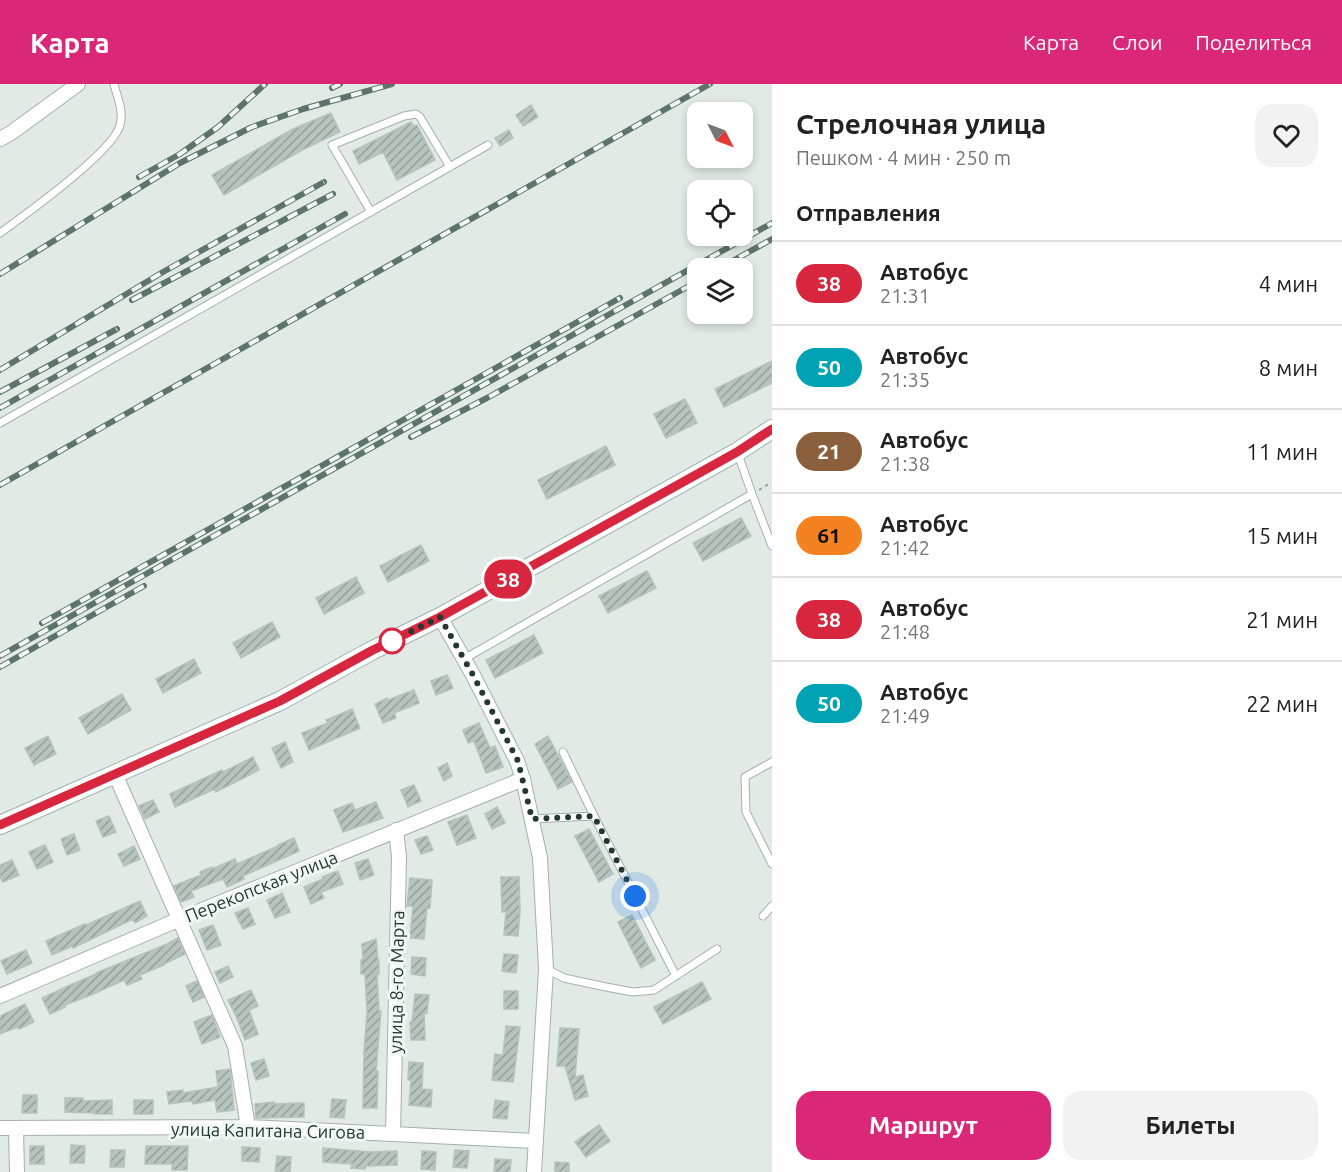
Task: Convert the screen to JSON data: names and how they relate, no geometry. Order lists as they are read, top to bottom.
{
  "streets": {
    "street": ["Перекопская улица", "улица 8-го Марта", "улица Капитана Сигова"]
  },
  "crossings": [
    ["Перекопская улица", "улица 8-го Марта"],
    ["улица 8-го Марта", "улица Капитана Сигова"]
  ],
  "lines": ["bus line 38"],
  "north": "bottom right",
  "page": {
    "header": "Карта",
    "nav": ["Карта", "Слои", "Поделиться"],
    "on_map": "38",
    "heading": [
      ["Стрелочная улица", "Пешком · 4 мин · 250 m"],
      "Отправления"
    ],
    "list": [
      {
        "mark": "38",
        "name": "Автобус",
        "note": "21:31",
        "value": "4 мин"
      },
      {
        "mark": "50",
        "name": "Автобус",
        "note": "21:35",
        "value": "8 мин"
      },
      {
        "mark": "21",
        "name": "Автобус",
        "note": "21:38",
        "value": "11 мин"
      },
      {
        "mark": "61",
        "name": "Автобус",
        "note": "21:42",
        "value": "15 мин"
      },
      {
        "mark": "38",
        "name": "Автобус",
        "note": "21:48",
        "value": "21 мин"
      },
      {
        "mark": "50",
        "name": "Автобус",
        "note": "21:49",
        "value": "22 мин"
      }
    ],
    "buttons": ["Маршрут", "Билеты"]
  }
}
